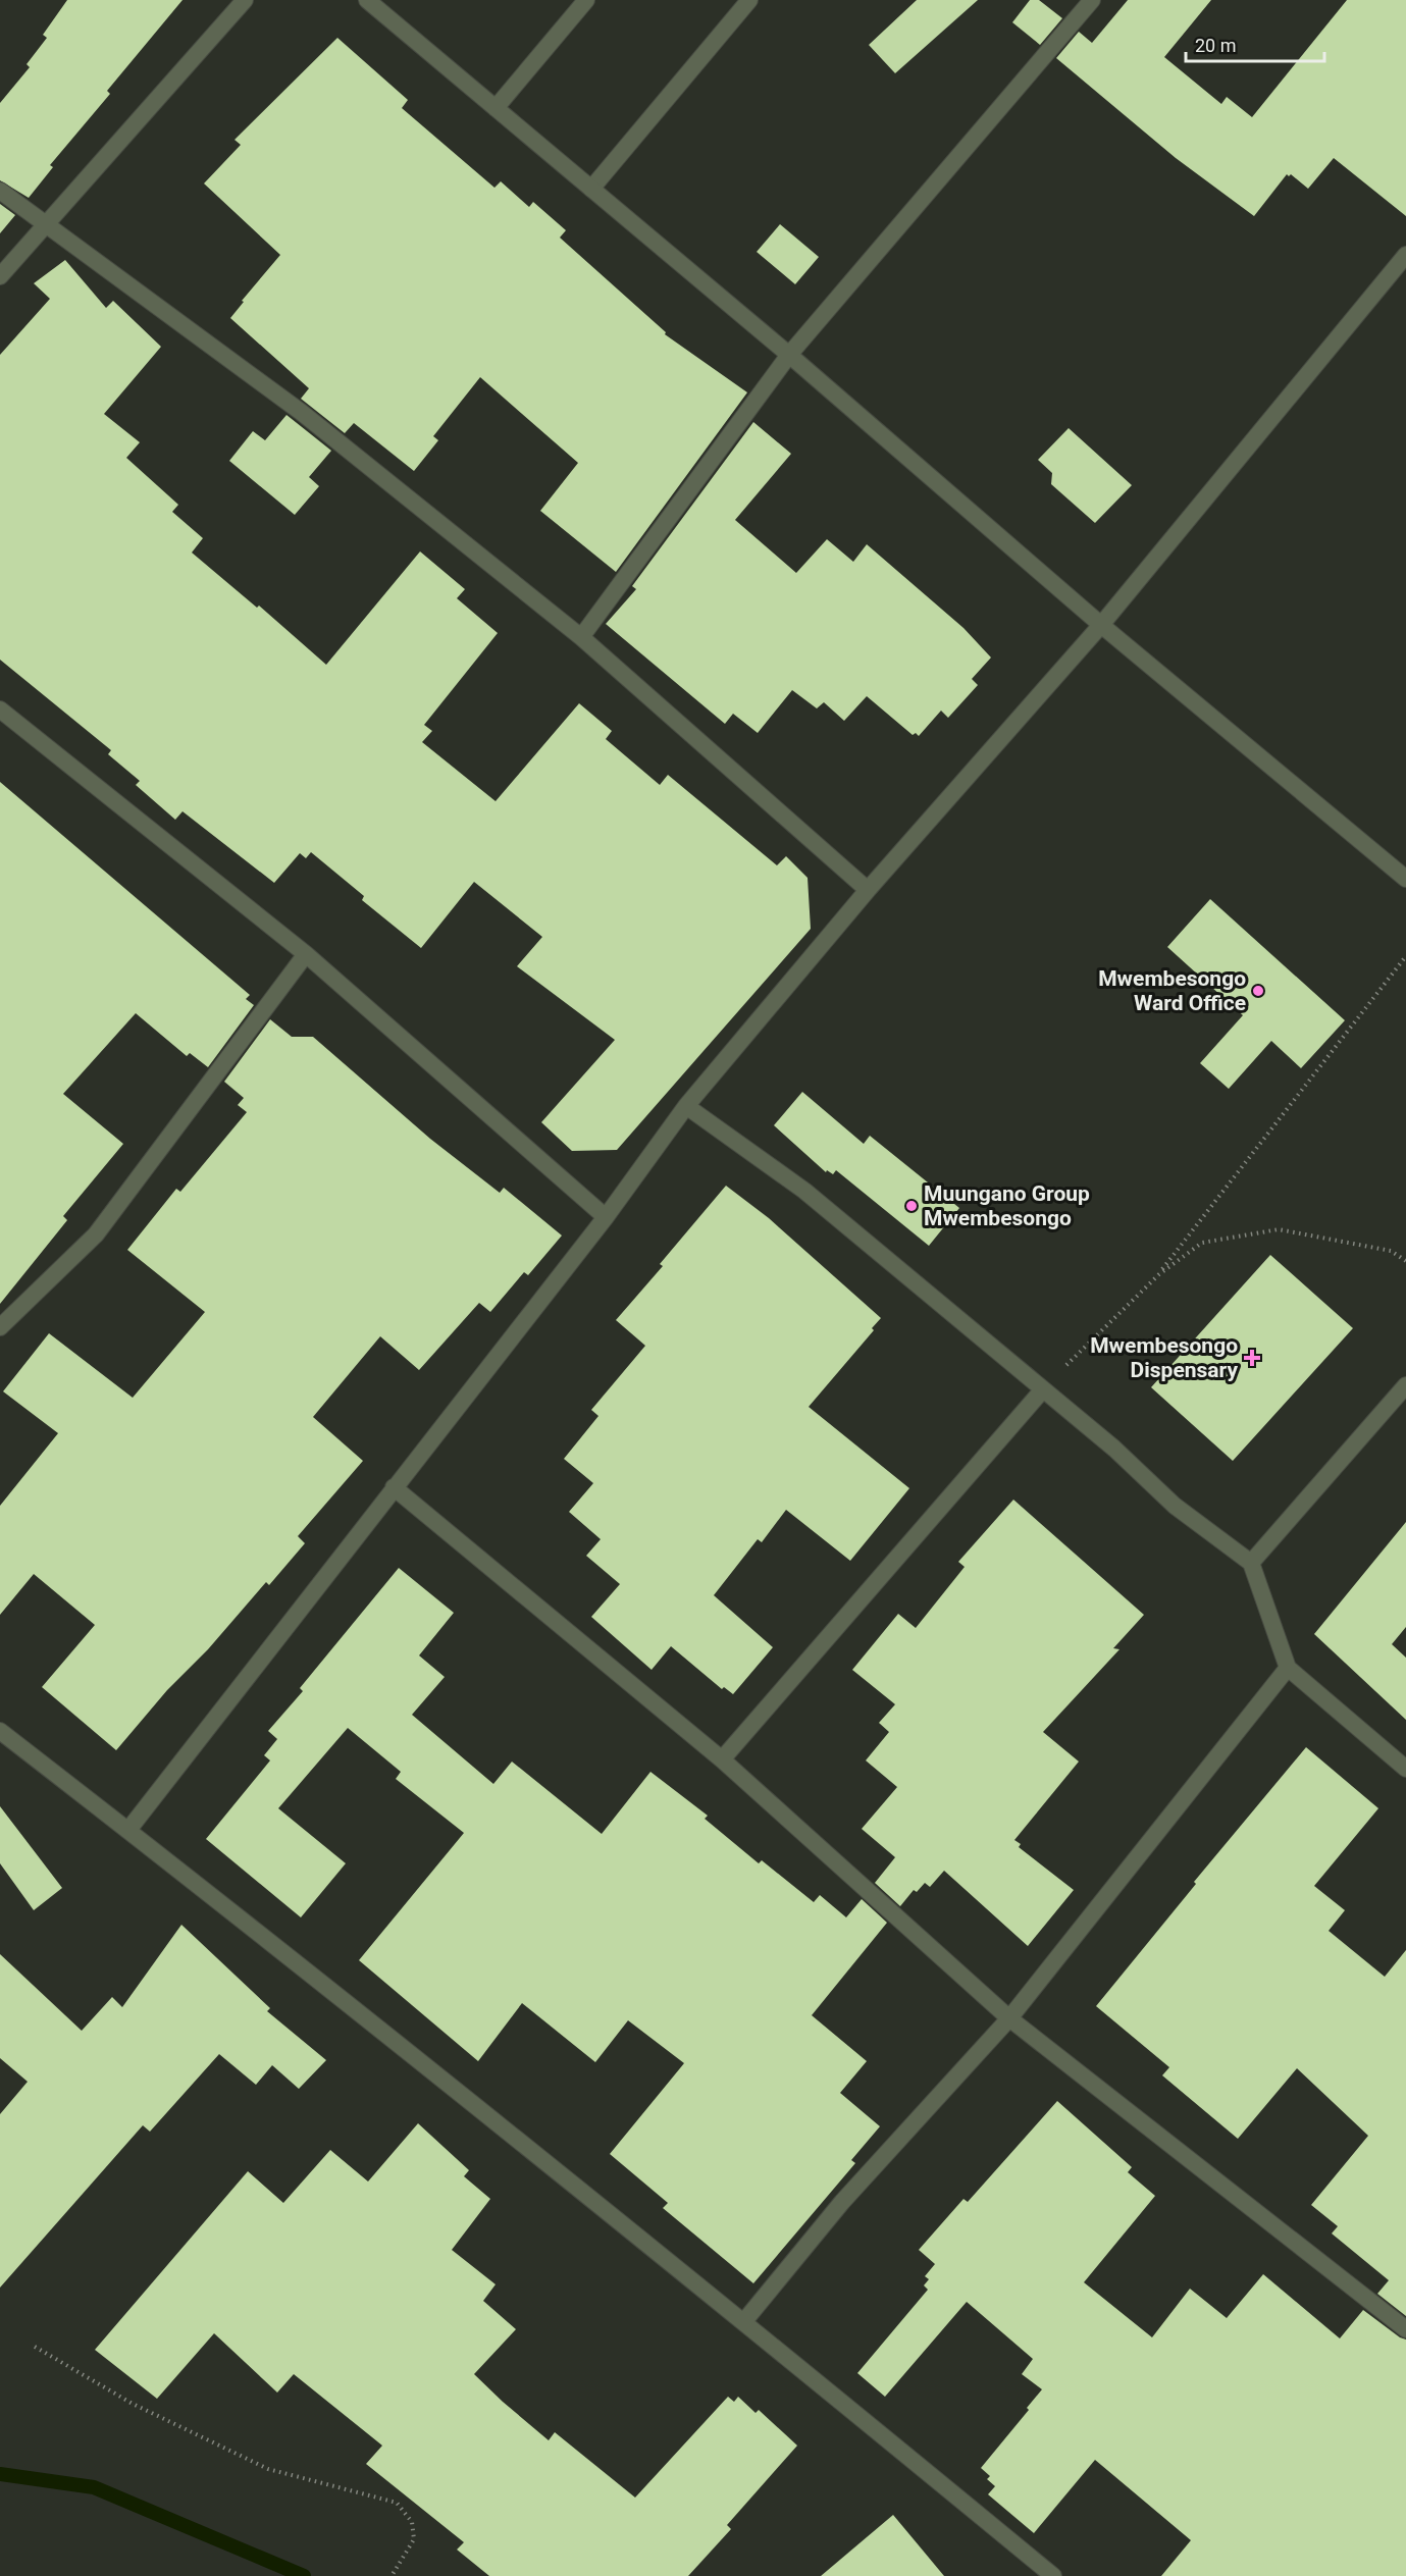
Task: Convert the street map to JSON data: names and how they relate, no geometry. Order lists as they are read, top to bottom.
{
  "places": {
    "other": ["Mwembesongo Ward Office", "Muungano Group Mwembesongo"],
    "health": ["Mwembesongo Dispensary"]
  },
  "scale_bar": "20 m"
}
